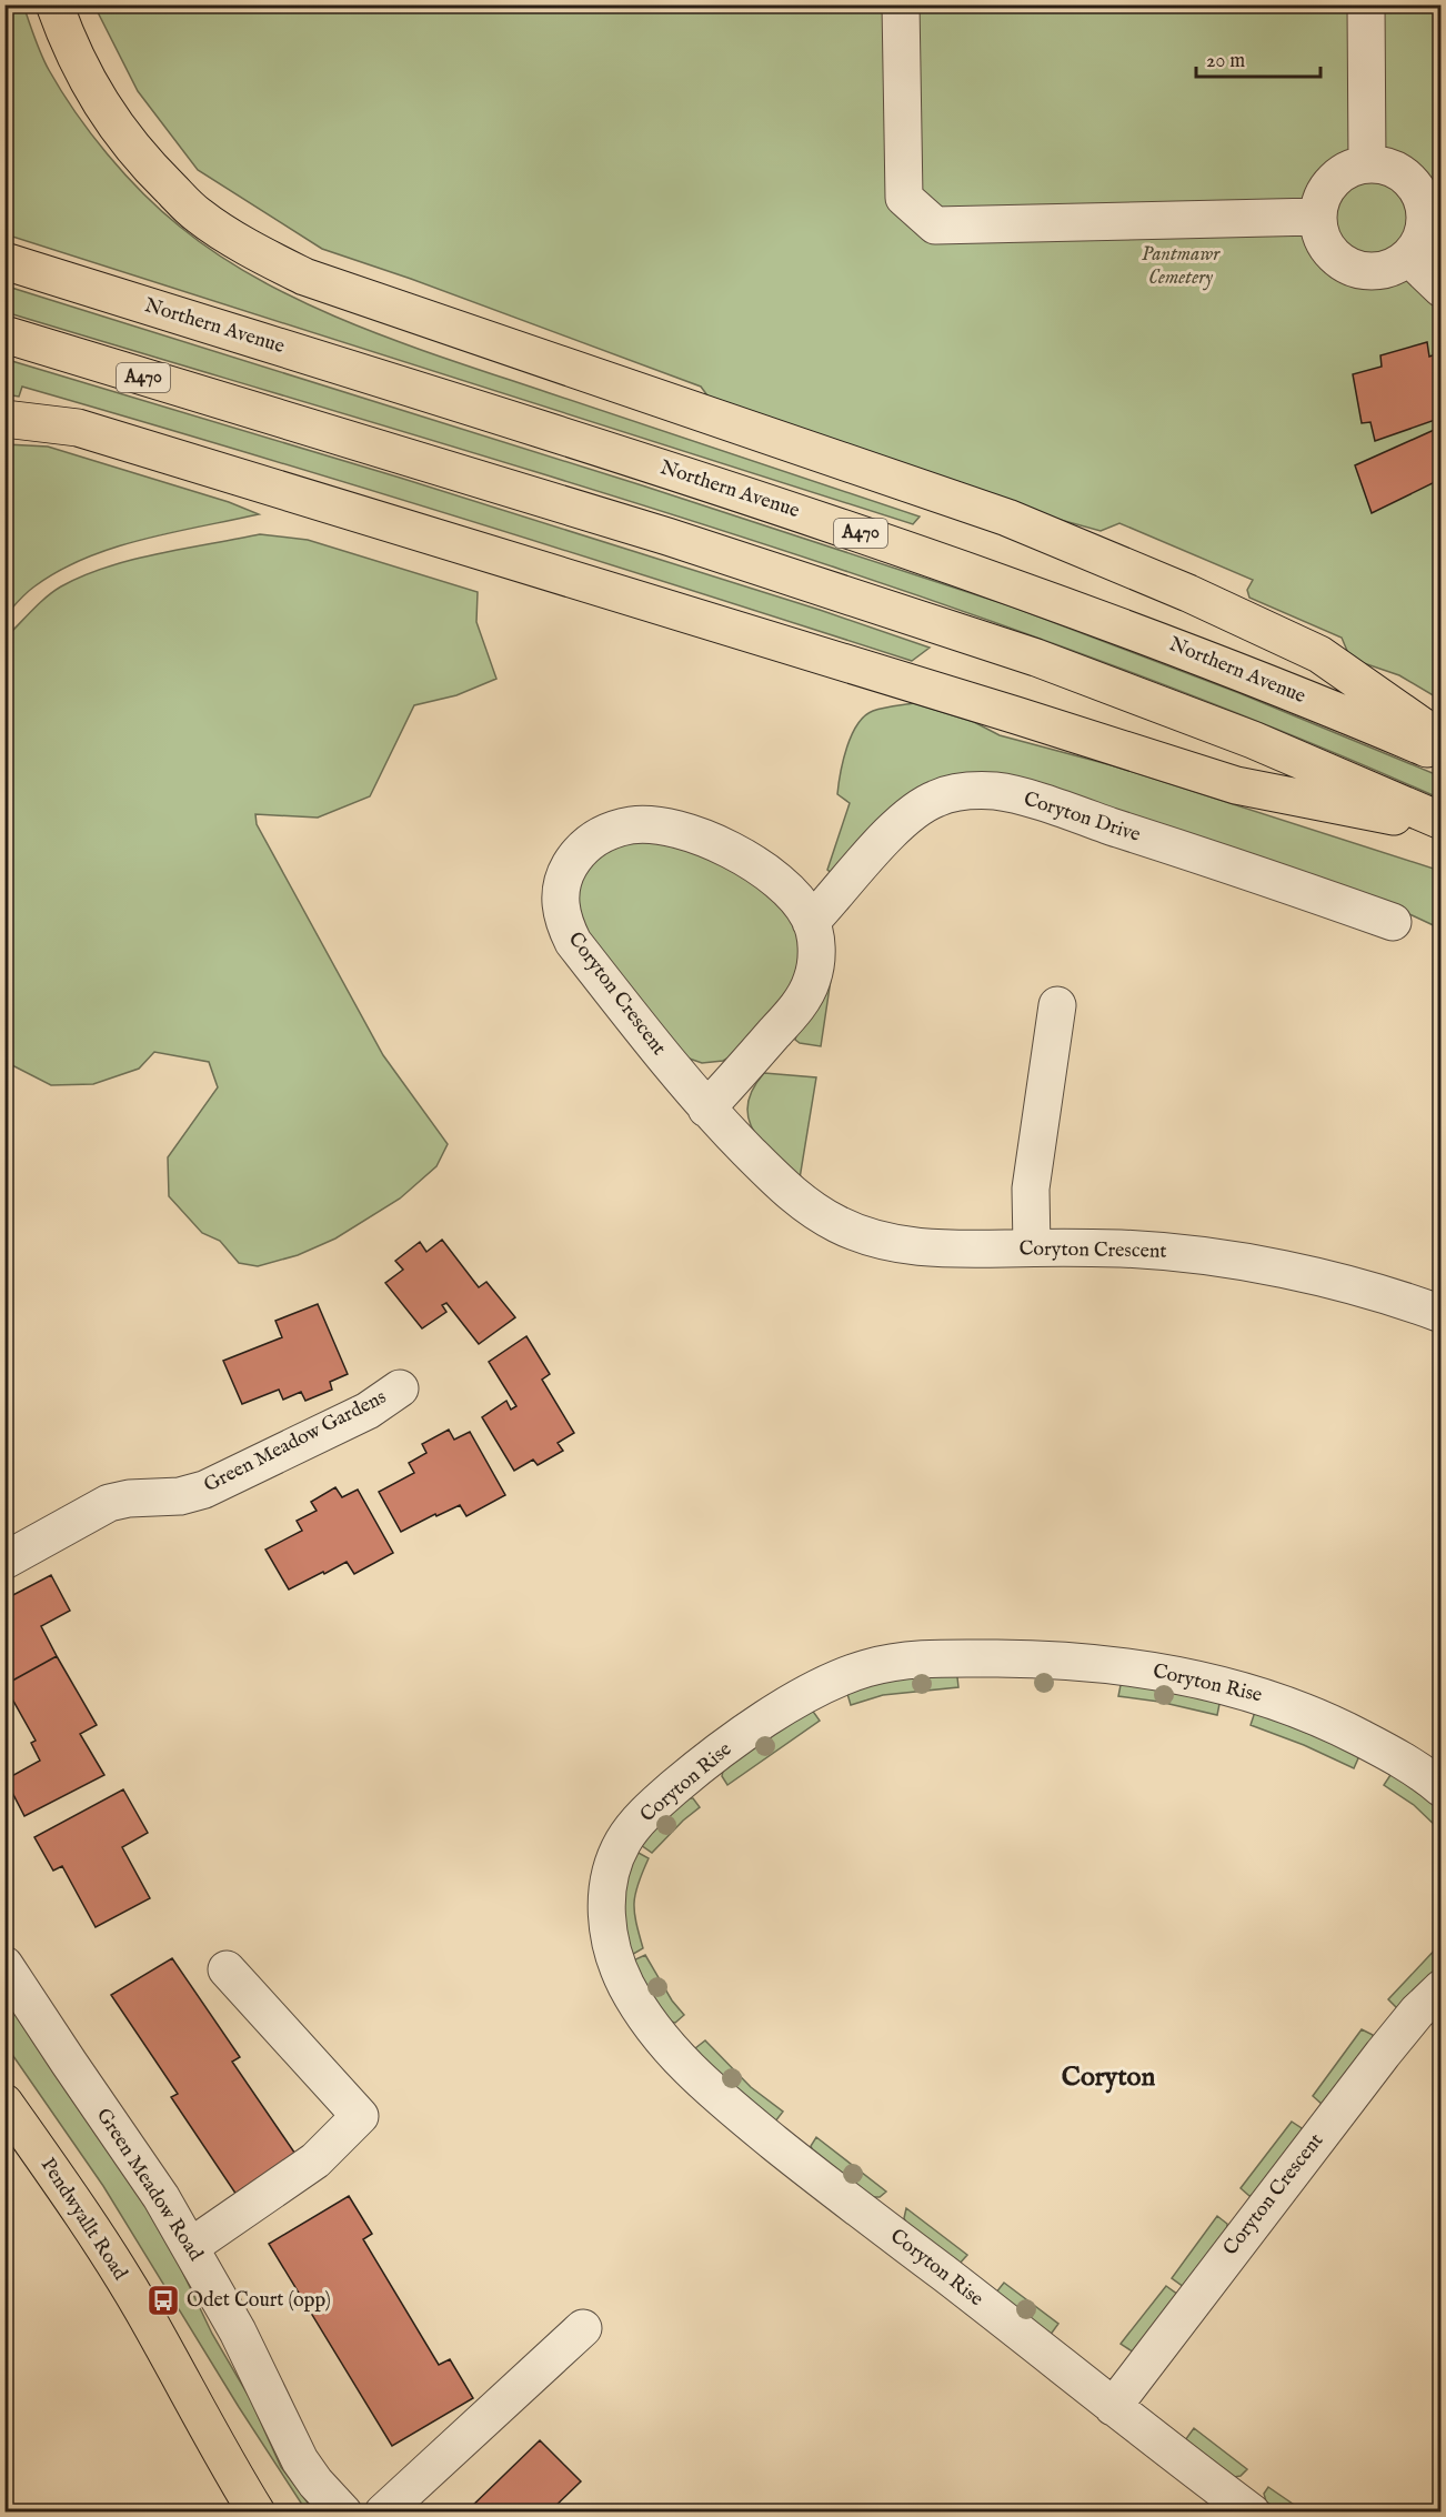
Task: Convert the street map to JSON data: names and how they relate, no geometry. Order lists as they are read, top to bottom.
{
  "streets": {
    "main road": ["Northern Avenue", "A470", "Pendwyallt Road"],
    "street": [
      "Coryton Drive",
      "Coryton Crescent",
      "Green Meadow Gardens",
      "Coryton Rise",
      "Green Meadow Road"
    ]
  },
  "crossings": [
    ["Coryton Drive", "Coryton Crescent"],
    ["Coryton Crescent", "Coryton Rise"]
  ],
  "districts": ["Coryton"],
  "parks": ["Pantmawr Cemetery"],
  "places": {
    "bus stop": ["Odet Court (opp)"]
  },
  "scale_bar": "20 m"
}
